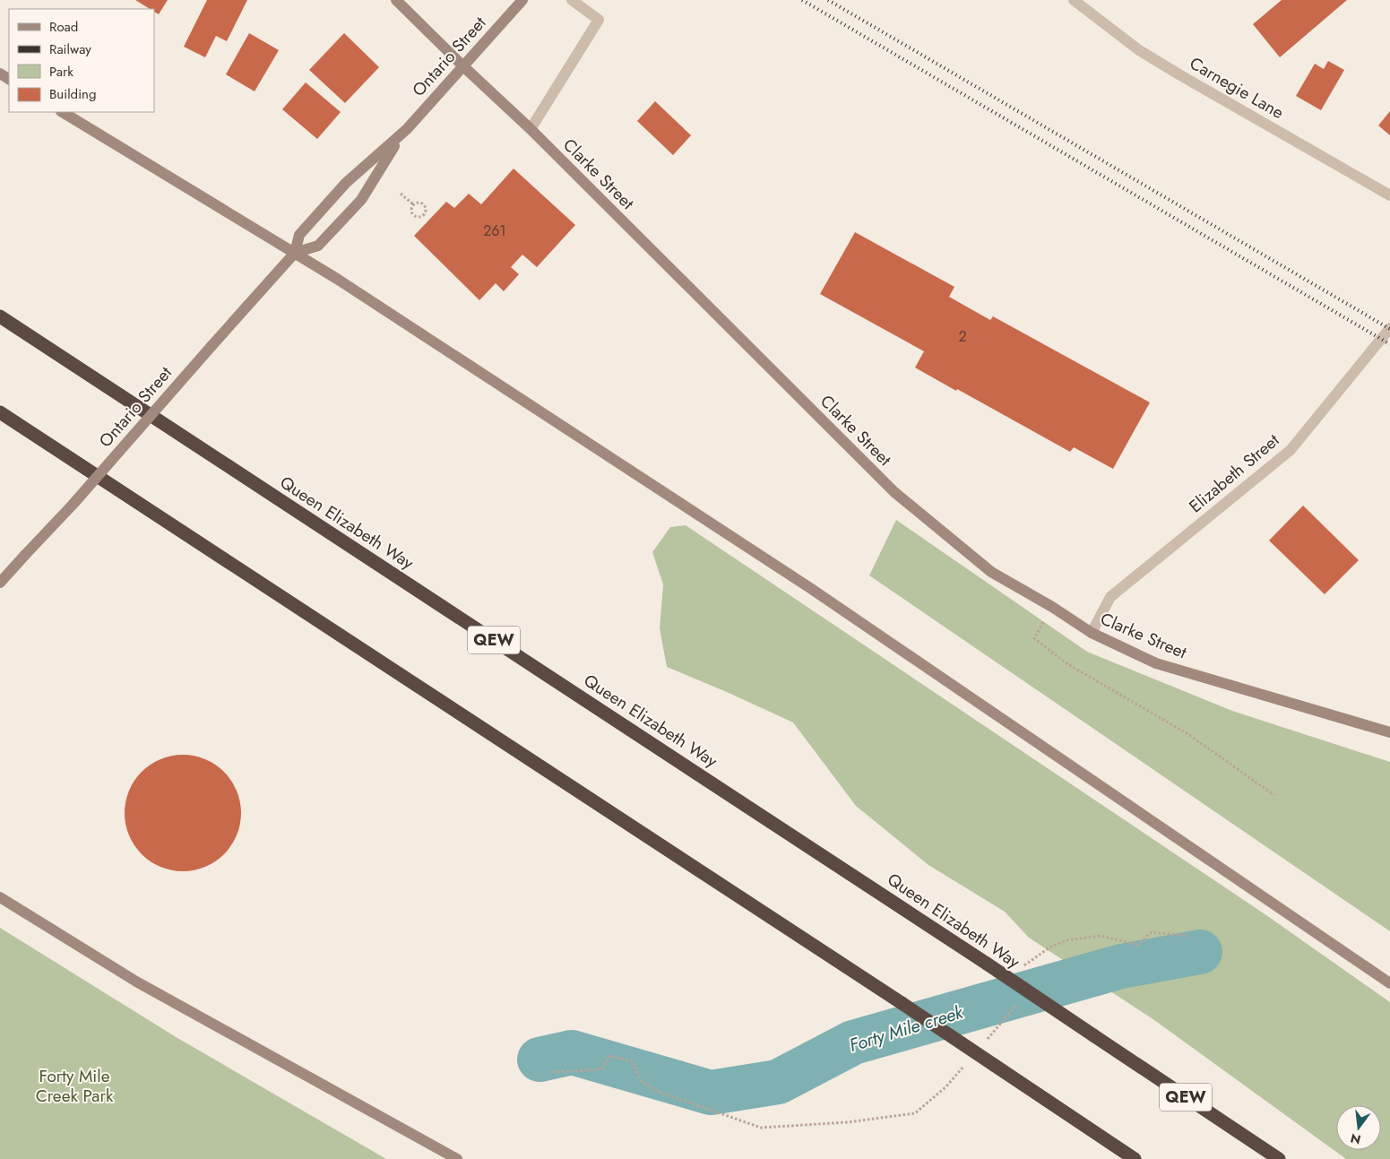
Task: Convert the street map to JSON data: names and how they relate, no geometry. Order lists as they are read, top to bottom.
{
  "streets": {
    "highway": ["Queen Elizabeth Way", "QEW"],
    "street": [
      "Ontario Street",
      "Carnegie Lane",
      "Clarke Street",
      "Elizabeth Street"
    ]
  },
  "crossings": [
    ["Ontario Street", "Clarke Street"],
    ["Clarke Street", "Elizabeth Street"]
  ],
  "water": ["Forty Mile creek"],
  "parks": ["Forty Mile Creek Park"],
  "house_numbers": ["261", "2"],
  "legend": [
    "Road",
    "Railway",
    "Park",
    "Building"
  ],
  "north": "bottom"
}
